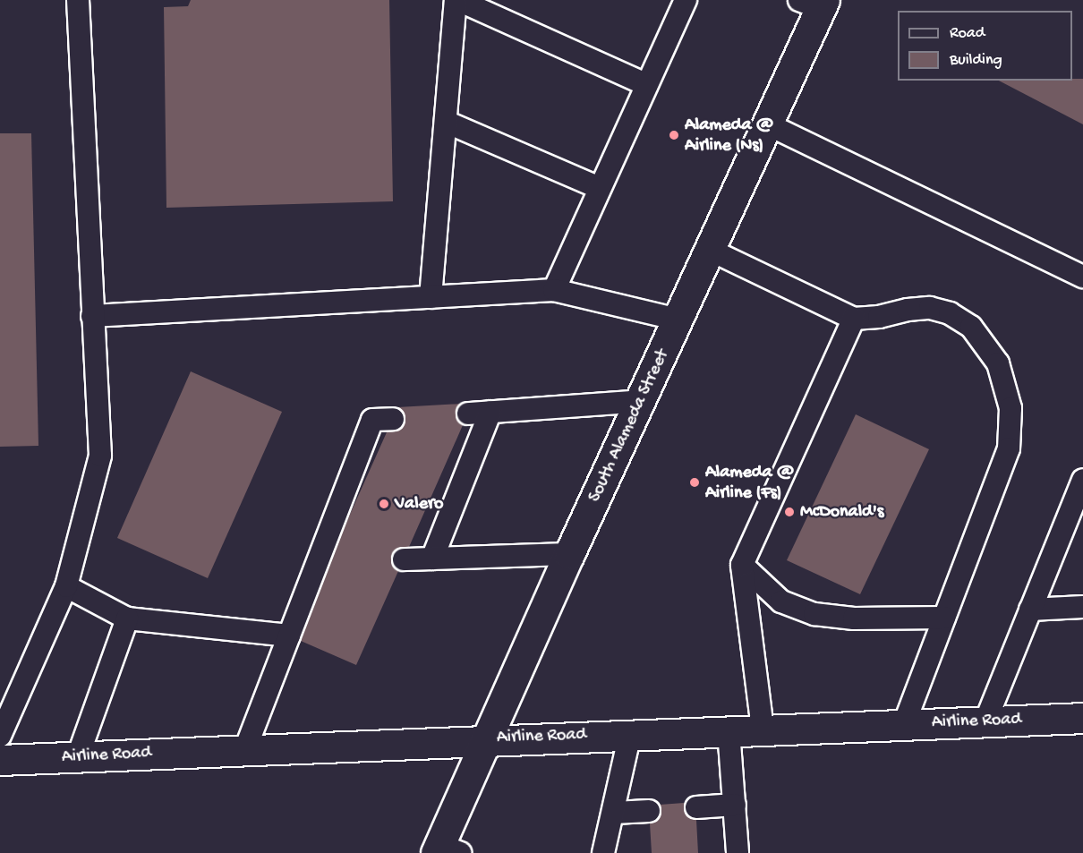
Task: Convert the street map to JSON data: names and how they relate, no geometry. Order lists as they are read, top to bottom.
{
  "streets": {
    "main road": ["South Alameda Street", "Airline Road"]
  },
  "crossings": [
    ["South Alameda Street", "Airline Road"]
  ],
  "places": [
    "Alameda @ Airline (Ns)",
    "Alameda @ Airline (Fs)",
    "Valero",
    "McDonald's"
  ],
  "legend": ["Road", "Building"]
}
